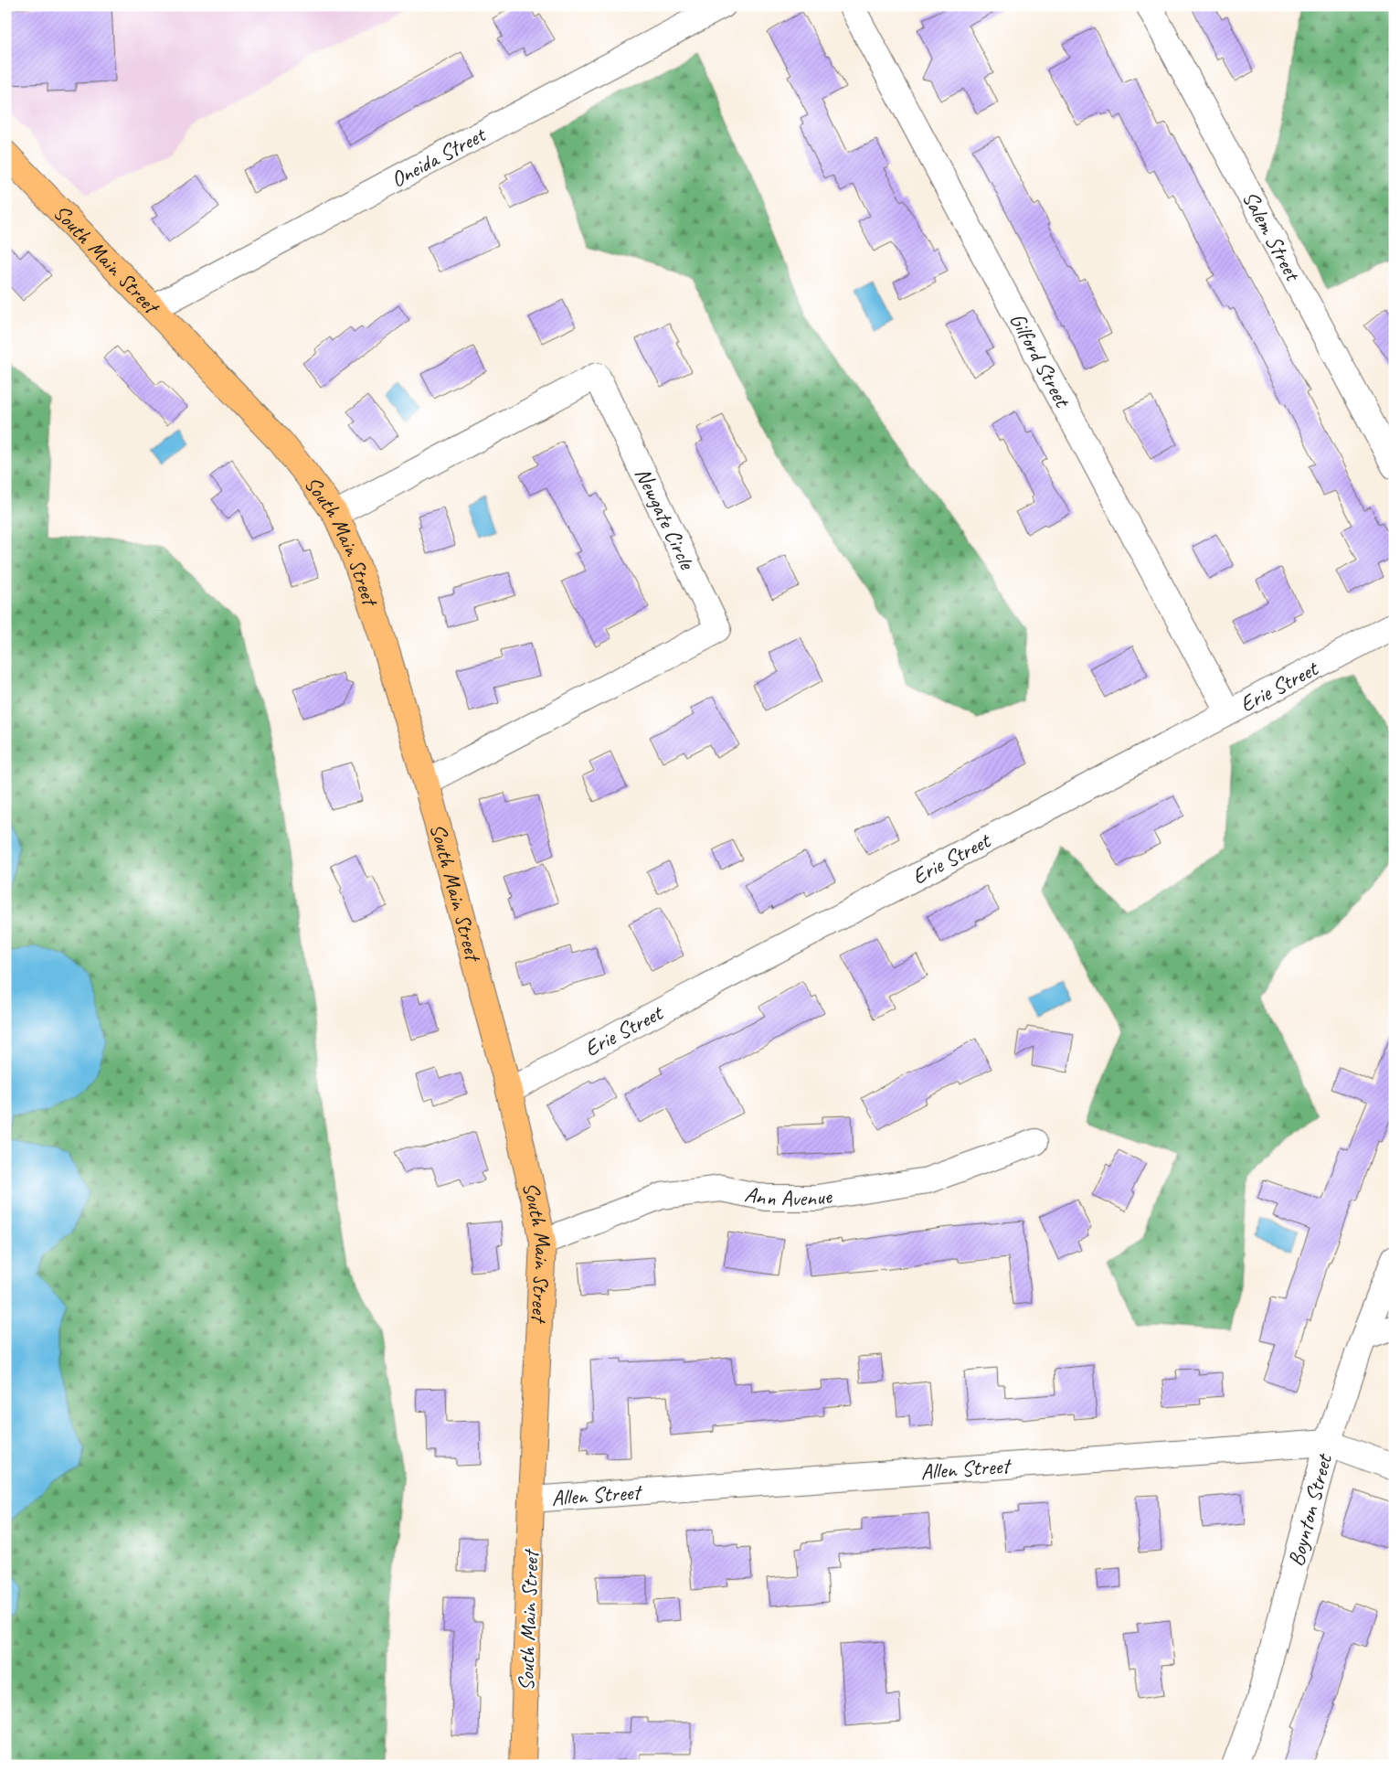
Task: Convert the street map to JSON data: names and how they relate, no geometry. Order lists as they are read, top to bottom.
{
  "streets": {
    "main road": ["South Main Street"],
    "street": [
      "Oneida Street",
      "Salem Street",
      "Gilford Street",
      "Newgate Circle",
      "Erie Street",
      "Ann Avenue",
      "Allen Street",
      "Boynton Street"
    ]
  },
  "crossings": [
    ["Oneida Street", "South Main Street"],
    ["South Main Street", "Newgate Circle"],
    ["South Main Street", "Erie Street"],
    ["South Main Street", "Ann Avenue"],
    ["South Main Street", "Allen Street"],
    ["Gilford Street", "Erie Street"],
    ["Allen Street", "Boynton Street"]
  ]
}
